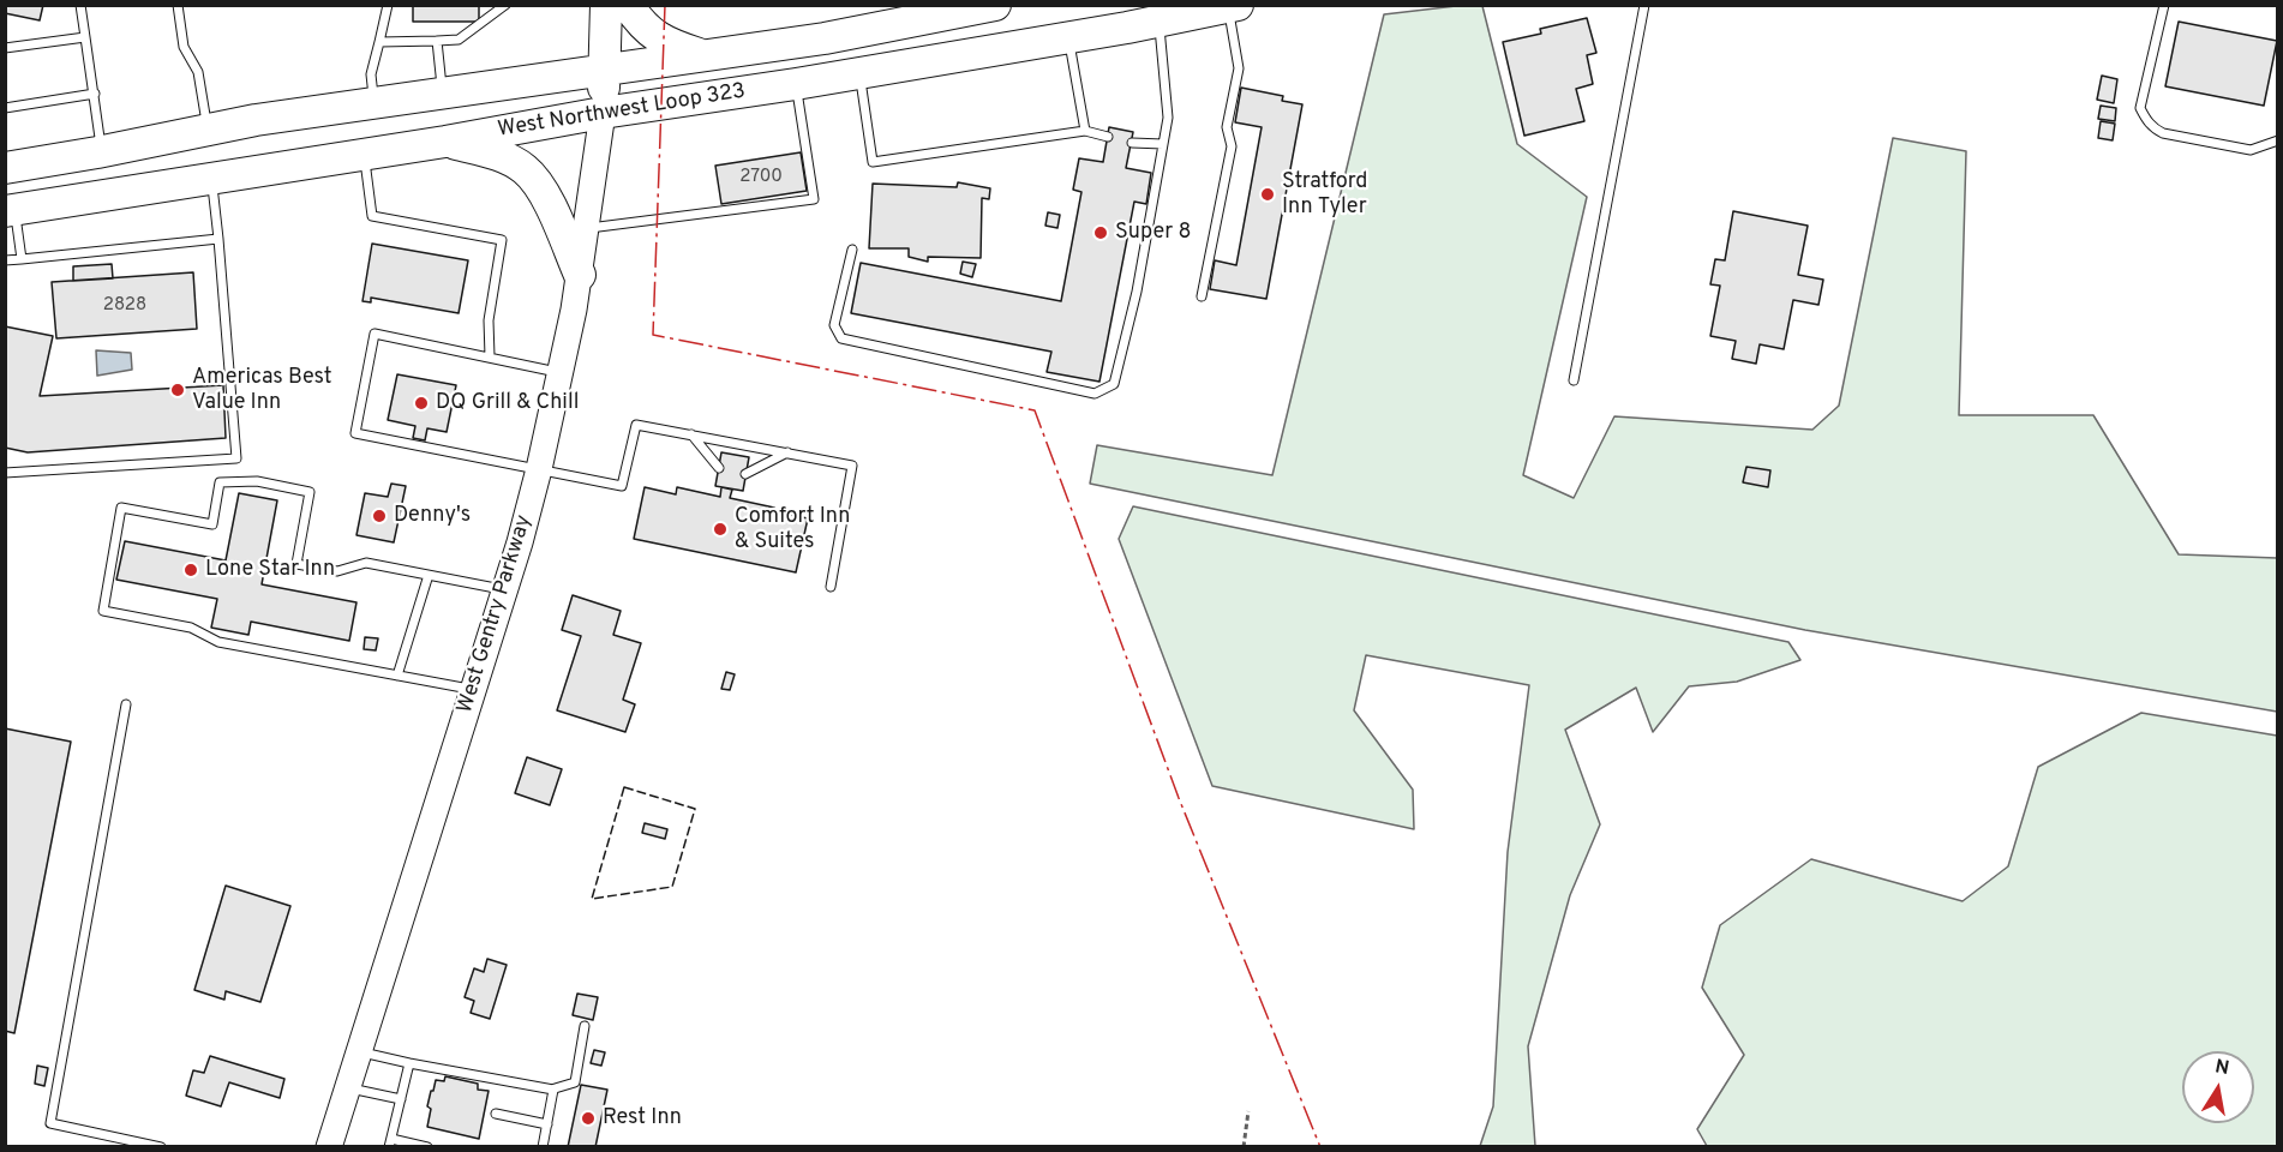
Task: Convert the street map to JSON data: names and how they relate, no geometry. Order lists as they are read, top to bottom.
{
  "streets": {
    "highway": ["West Northwest Loop 323", "West Gentry Parkway"]
  },
  "crossings": [
    ["West Northwest Loop 323", "West Gentry Parkway"]
  ],
  "places": [
    "Stratford Inn Tyler",
    "Super 8",
    "Americas Best Value Inn",
    "DQ Grill & Chill",
    "Denny's",
    "Comfort Inn & Suites",
    "Lone Star Inn",
    "Rest Inn"
  ],
  "house_numbers": ["2700", "2828"],
  "north": "top"
}
